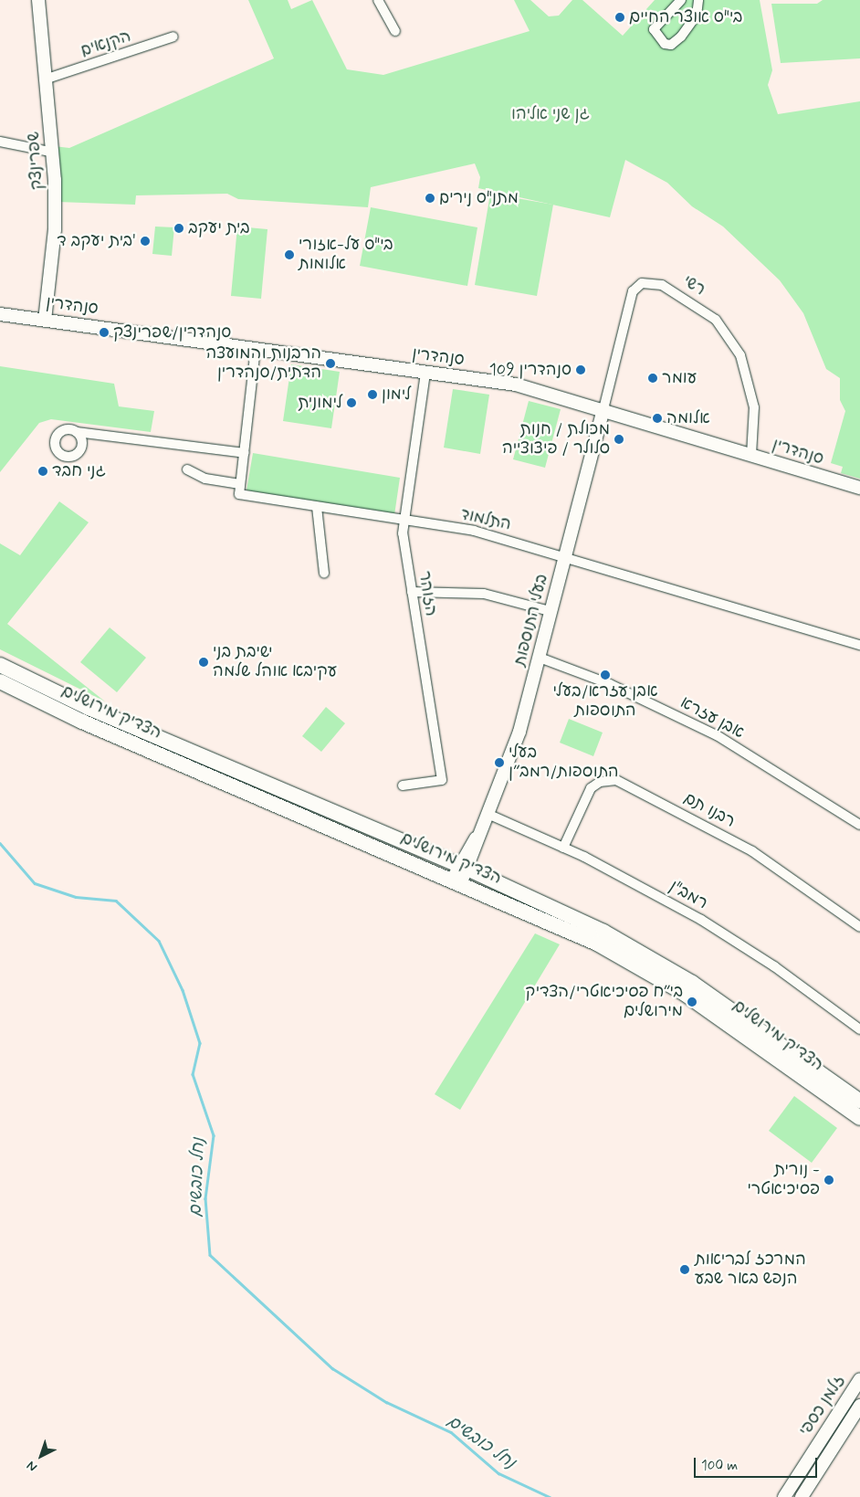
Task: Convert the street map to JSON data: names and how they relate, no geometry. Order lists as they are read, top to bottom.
{
  "streets": {
    "main road": ["הצדיק מירושלים"],
    "street": [
      "הקנאים",
      "שפרינצק",
      "רשי",
      "סנהדרין",
      "התלמוד",
      "הזוהר",
      "בעלי התוספות",
      "אבן עזרא",
      "רבנו תם",
      "רמב\"ן",
      "זלמן כספי"
    ]
  },
  "crossings": [
    ["הקנאים", "שפרינצק"],
    ["שפרינצק", "סנהדרין"],
    ["רשי", "סנהדרין"],
    ["רשי", "בעלי התוספות"],
    ["סנהדרין", "הזוהר"],
    ["סנהדרין", "בעלי התוספות"],
    ["התלמוד", "הזוהר"],
    ["התלמוד", "בעלי התוספות"],
    ["בעלי התוספות", "הצדיק מירושלים"],
    ["בעלי התוספות", "אבן עזרא"],
    ["בעלי התוספות", "רמב\"ן"],
    ["רבנו תם", "רמב\"ן"]
  ],
  "water": ["נחל כובשים"],
  "parks": ["גן שני אליהו"],
  "places": [
    "בי\"ס אוצר החיים",
    "מתנ\"ס נירים",
    "בית יעקב",
    "בית יעקב ד'",
    "בי\"ס על-אזורי אלומות",
    "סנהדרין/שפרינצק",
    "הרבנות והמועצה הדתית/סנהדרין",
    "סנהדרין 109",
    "עומר",
    "לימון",
    "לימונית",
    "אלומה",
    "מכולת / חנות סלולר / פיצוצייה",
    "גני חבד",
    "ישיבת בני עקיבא אוהל שלמה",
    "אבן עזרא/בעלי התוספות",
    "בעלי התוספות/רמב״ן",
    "בי״ח פסיכיאטרי/הצדיק מירושלים",
    "נורית - פסיכיאטרי",
    "המרכז לבריאות הנפש באר שבע"
  ],
  "scale_bar": "100 m",
  "north": "bottom left"
}
